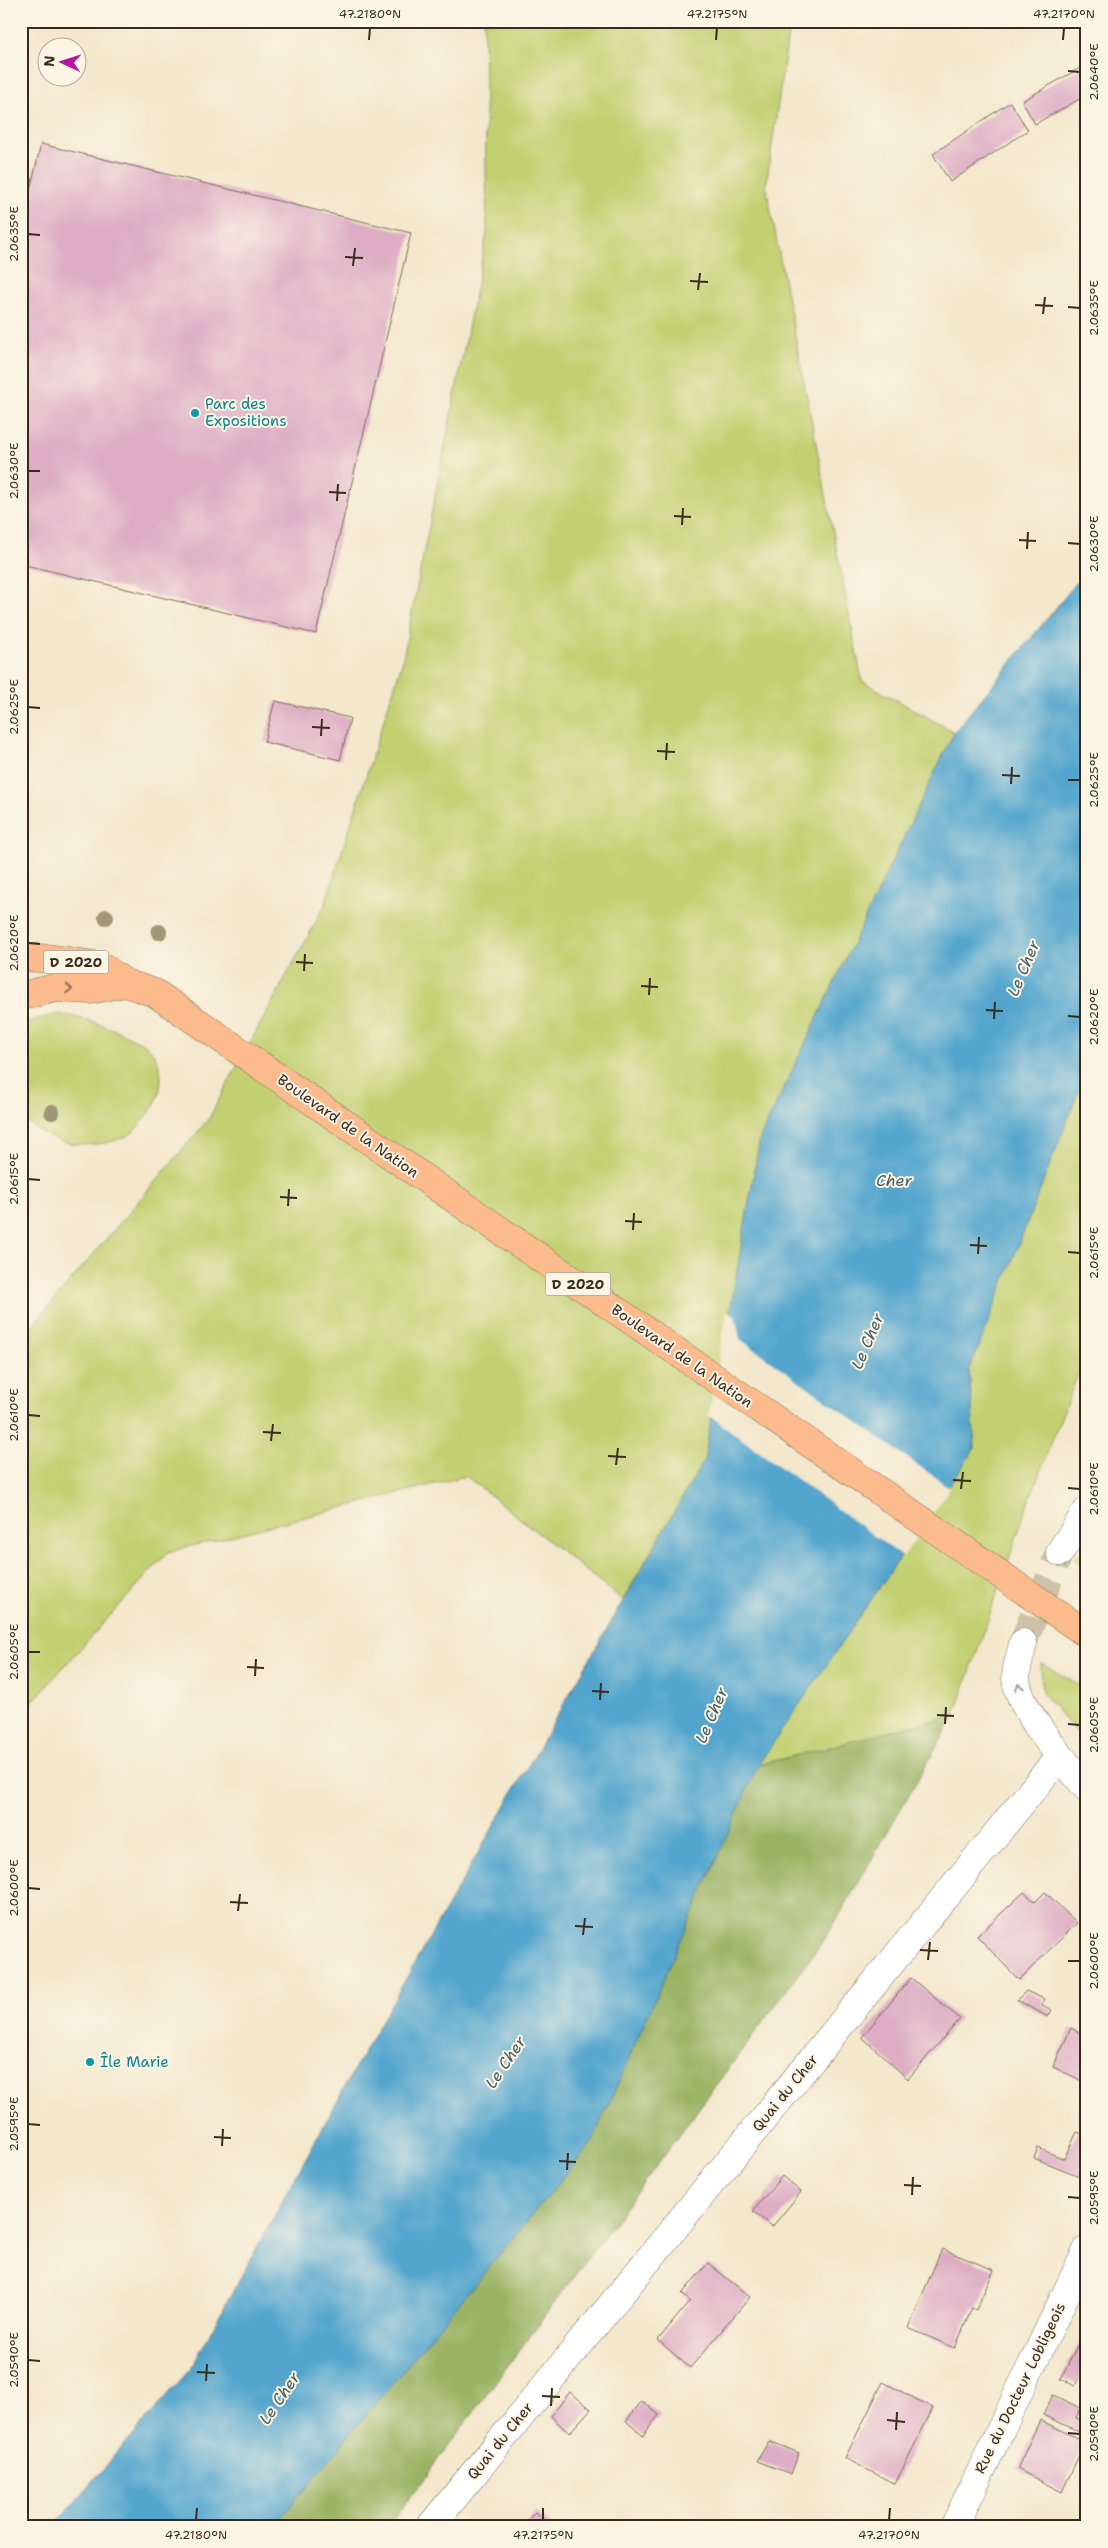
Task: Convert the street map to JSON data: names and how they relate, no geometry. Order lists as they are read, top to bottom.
{
  "streets": {
    "main road": ["D 2020", "Boulevard de la Nation"],
    "street": ["Quai du Cher", "Rue du Docteur Lobligeois"]
  },
  "crossings": [
    ["D 2020", "Boulevard de la Nation"]
  ],
  "water": ["Le Cher", "Cher"],
  "places": ["Parc des Expositions", "Île Marie"],
  "north": "left",
  "coordinates": [
    "47.2180°N",
    "47.2175°N",
    "47.2170°N",
    "2.0640°E",
    "2.0635°E",
    "2.0630°E",
    "2.0625°E",
    "2.0620°E",
    "2.0615°E",
    "2.0610°E",
    "2.0605°E",
    "2.0600°E",
    "2.0595°E",
    "2.0590°E"
  ]
}
